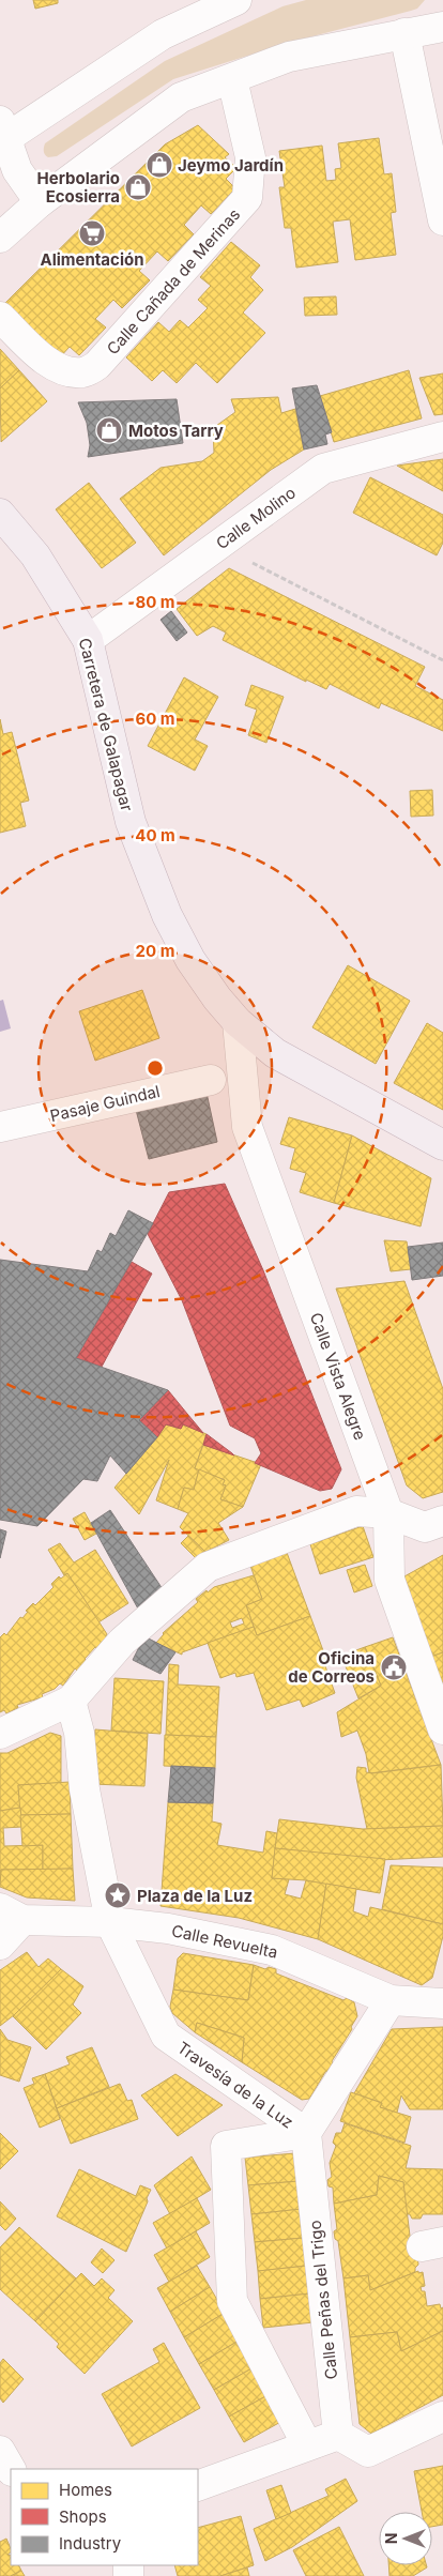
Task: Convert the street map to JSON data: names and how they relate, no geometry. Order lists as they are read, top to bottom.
{
  "streets": {
    "main road": ["Carretera de Galapagar"],
    "street": [
      "Calle Cañada de Merinas",
      "Calle Molino",
      "Pasaje Guindal",
      "Calle Vista Alegre",
      "Calle Revuelta",
      "Travesía de la Luz",
      "Calle Peñas del Trigo"
    ]
  },
  "crossings": [
    ["Calle Molino", "Carretera de Galapagar"],
    ["Carretera de Galapagar", "Calle Vista Alegre"],
    ["Calle Revuelta", "Travesía de la Luz"],
    ["Travesía de la Luz", "Calle Peñas del Trigo"]
  ],
  "places": {
    "shop": ["Jeymo Jardín", "Herbolario Ecosierra", "Motos Tarry"],
    "supermarket": ["Alimentación"],
    "public building": ["Oficina de Correos"],
    "place": ["Plaza de la Luz"]
  },
  "legend": ["Homes", "Shops", "Industry"],
  "north": "left",
  "rings": [
    "80 m",
    "60 m",
    "40 m",
    "20 m"
  ]
}
